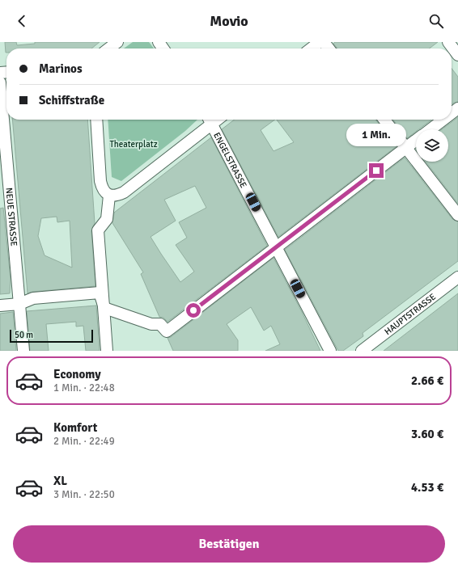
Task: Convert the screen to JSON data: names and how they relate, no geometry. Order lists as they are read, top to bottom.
{
  "streets": {
    "street": ["ENGELSTRASSE", "NEUE STRASSE", "HAUPTSTRASSE"]
  },
  "parks": ["Theaterplatz"],
  "scale_bar": "50 m",
  "page": {
    "header": "Movio",
    "banner": ["Marinos", "Schiffstraße"],
    "bubble": "1 Min.",
    "scale": "50 m",
    "list": [
      {
        "name": "Economy",
        "note": "1 Min. · 22:48",
        "value": "2.66 €"
      },
      {
        "name": "Komfort",
        "note": "2 Min. · 22:49",
        "value": "3.60 €"
      },
      {
        "name": "XL",
        "note": "3 Min. · 22:50",
        "value": "4.53 €"
      }
    ],
    "buttons": "Bestätigen"
  }
}
